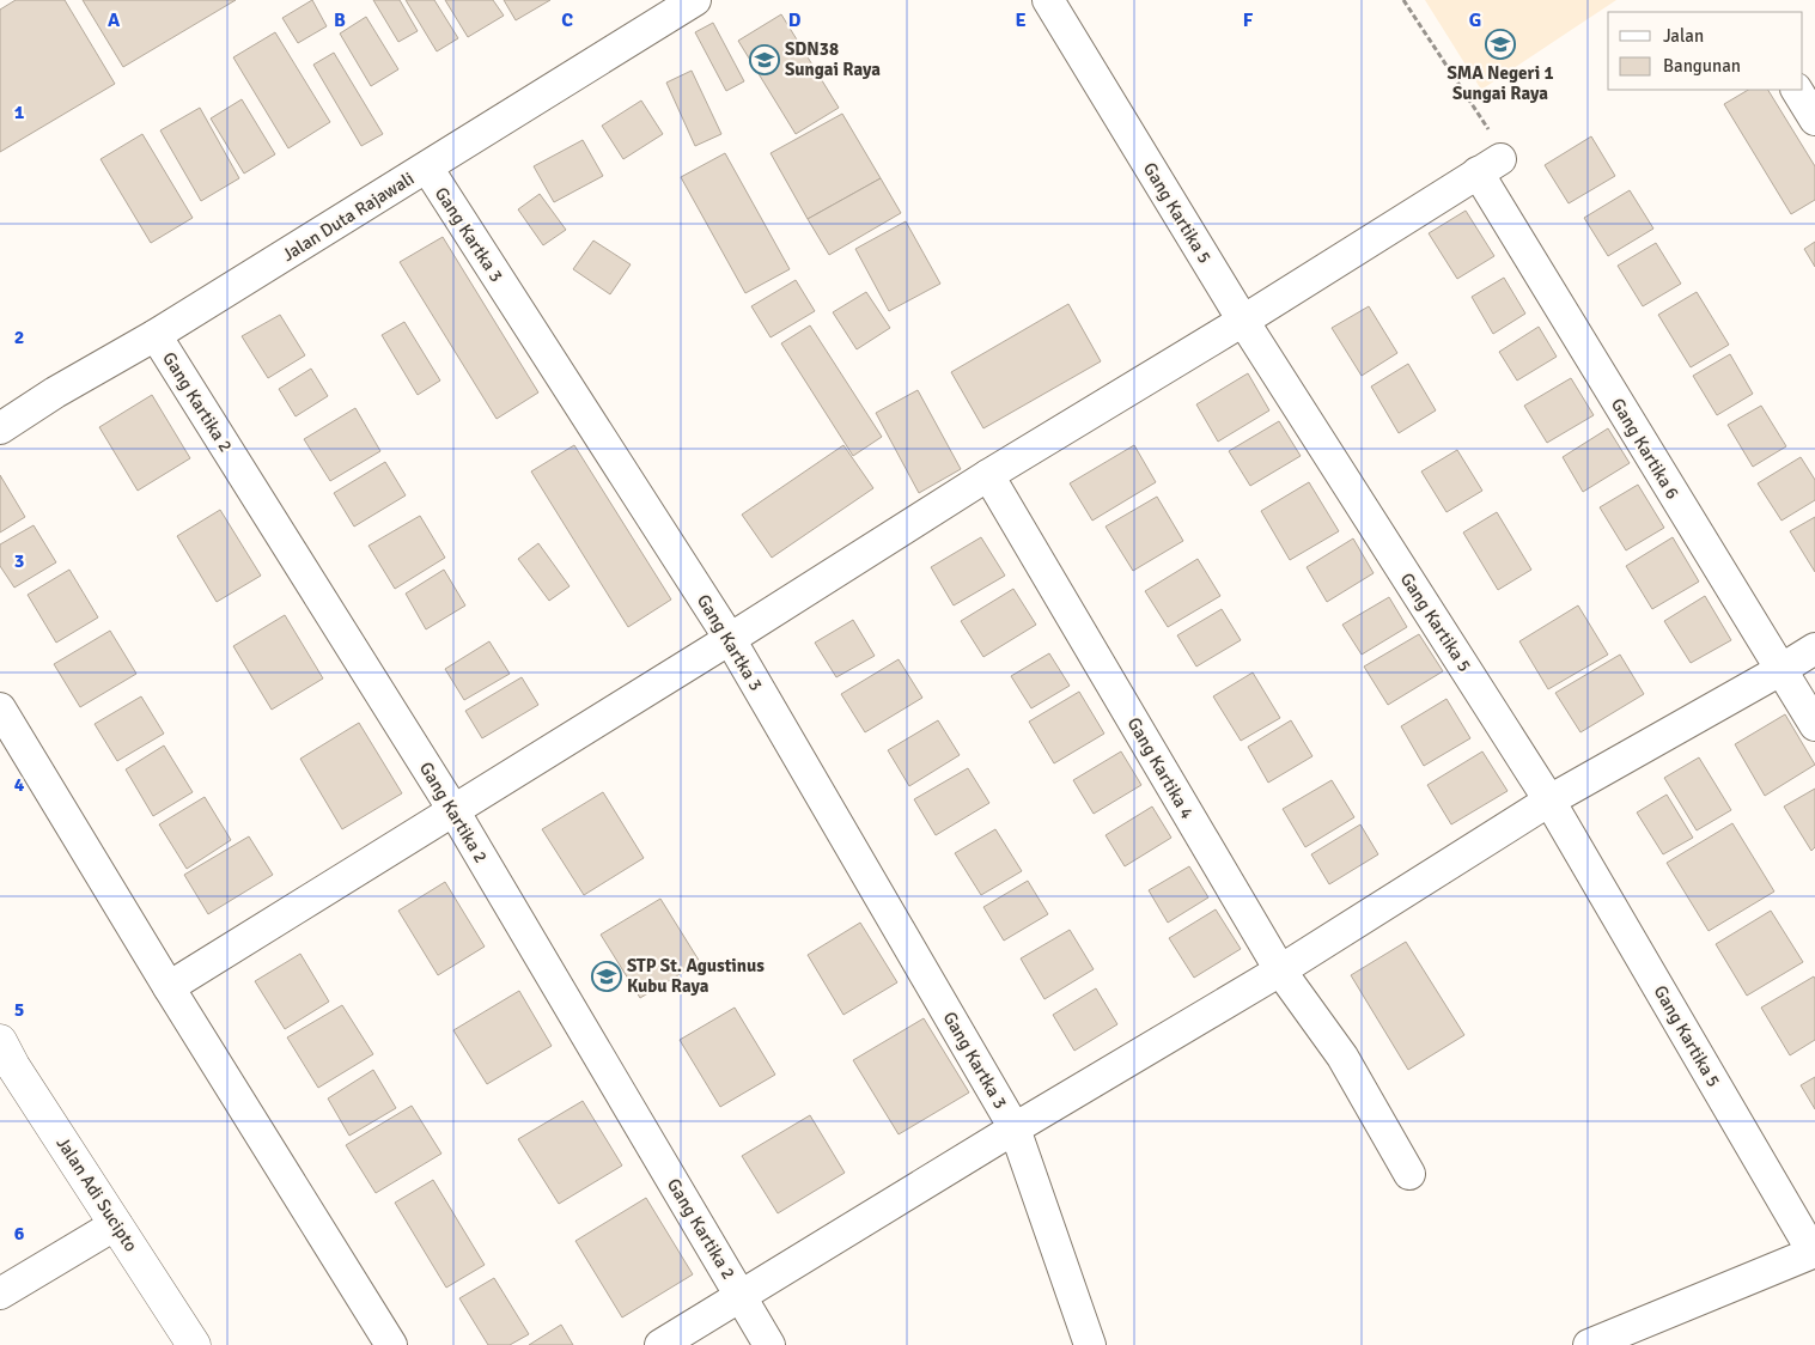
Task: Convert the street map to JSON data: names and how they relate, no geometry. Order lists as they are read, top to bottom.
{
  "streets": {
    "main road": ["Jalan Adi Sucipto"],
    "street": [
      "Gang Kartika 5",
      "Jalan Duta Rajawali",
      "Gang Kartka 3",
      "Gang Kartika 2",
      "Gang Kartika 6",
      "Gang Kartika 4"
    ]
  },
  "crossings": [
    ["Jalan Duta Rajawali", "Gang Kartka 3"],
    ["Jalan Duta Rajawali", "Gang Kartika 2"]
  ],
  "places": {
    "school or university": ["SMA Negeri 1 Sungai Raya", "SDN38 Sungai Raya", "STP St. Agustinus Kubu Raya"]
  },
  "legend": ["Jalan", "Bangunan"],
  "grid": {
    "columns": [
      "A",
      "B",
      "C",
      "D",
      "E",
      "F",
      "G"
    ],
    "rows": [
      "1",
      "2",
      "3",
      "4",
      "5",
      "6"
    ]
  }
}
